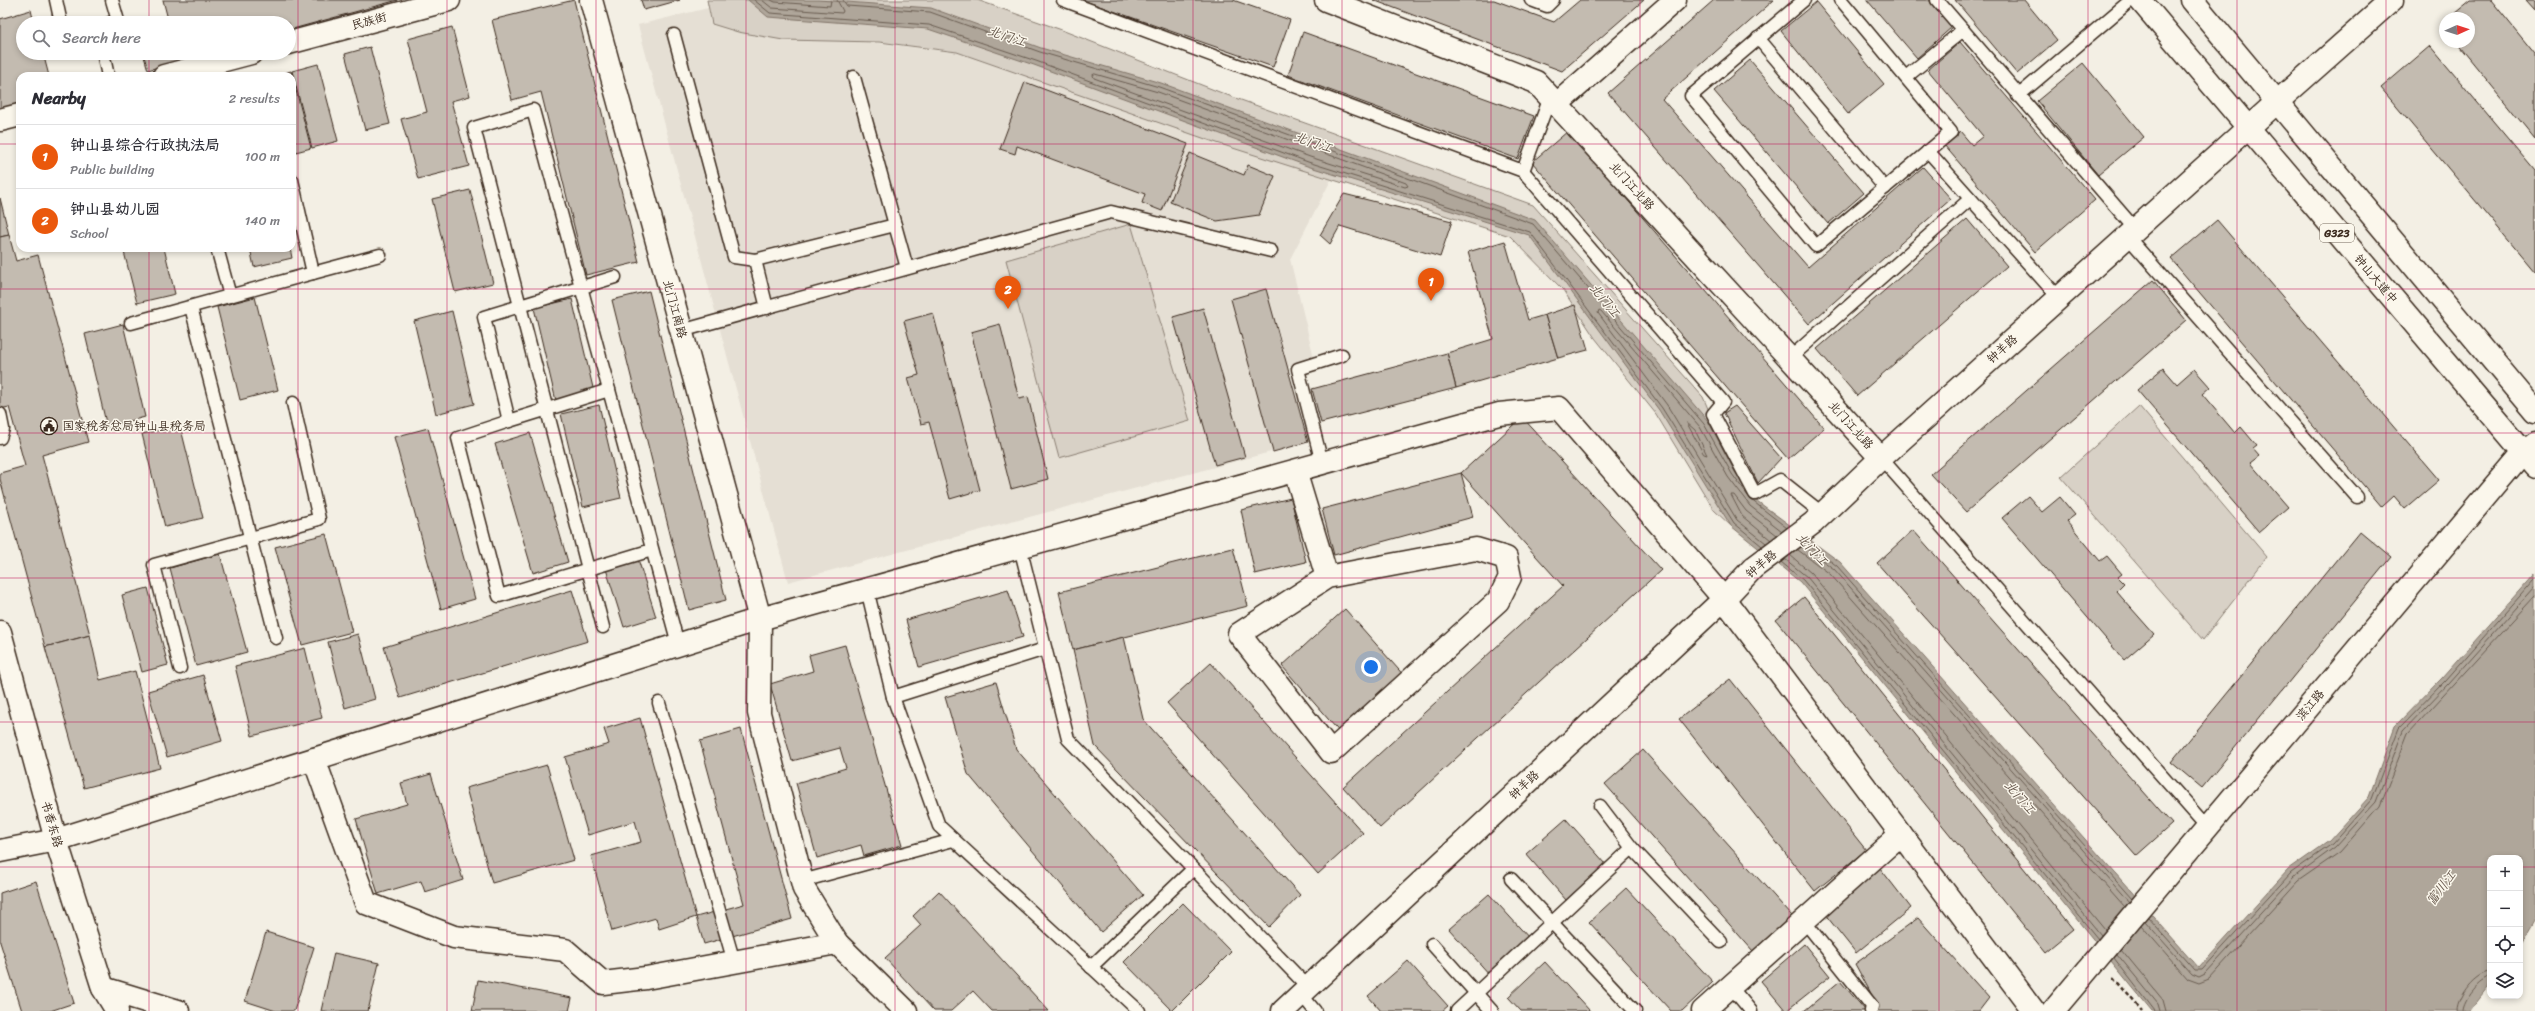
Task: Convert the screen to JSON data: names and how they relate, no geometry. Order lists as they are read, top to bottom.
{
  "streets": {
    "main road": [
      "民族街",
      "北门江北路",
      "G323",
      "钟山大道中",
      "北门江南路",
      "钟羊路",
      "滨江路",
      "书香东路"
    ]
  },
  "crossings": [
    ["北门江北路", "钟羊路"],
    ["钟山大道中", "钟羊路"],
    ["钟山大道中", "滨江路"]
  ],
  "water": ["北门江", "富川江"],
  "places": {
    "public building": ["国家税务总局钟山县税务局"]
  },
  "north": "right",
  "page": {
    "search": "Search here",
    "heading": ["Nearby", "2 results"],
    "list": [
      {
        "mark": "1",
        "name": "钟山县综合行政执法局",
        "note": "Public building",
        "value": "100 m"
      },
      {
        "mark": "2",
        "name": "钟山县幼儿园",
        "note": "School",
        "value": "140 m"
      }
    ],
    "pins": ["1", "2"],
    "map_buttons": ["+", "−"]
  }
}
